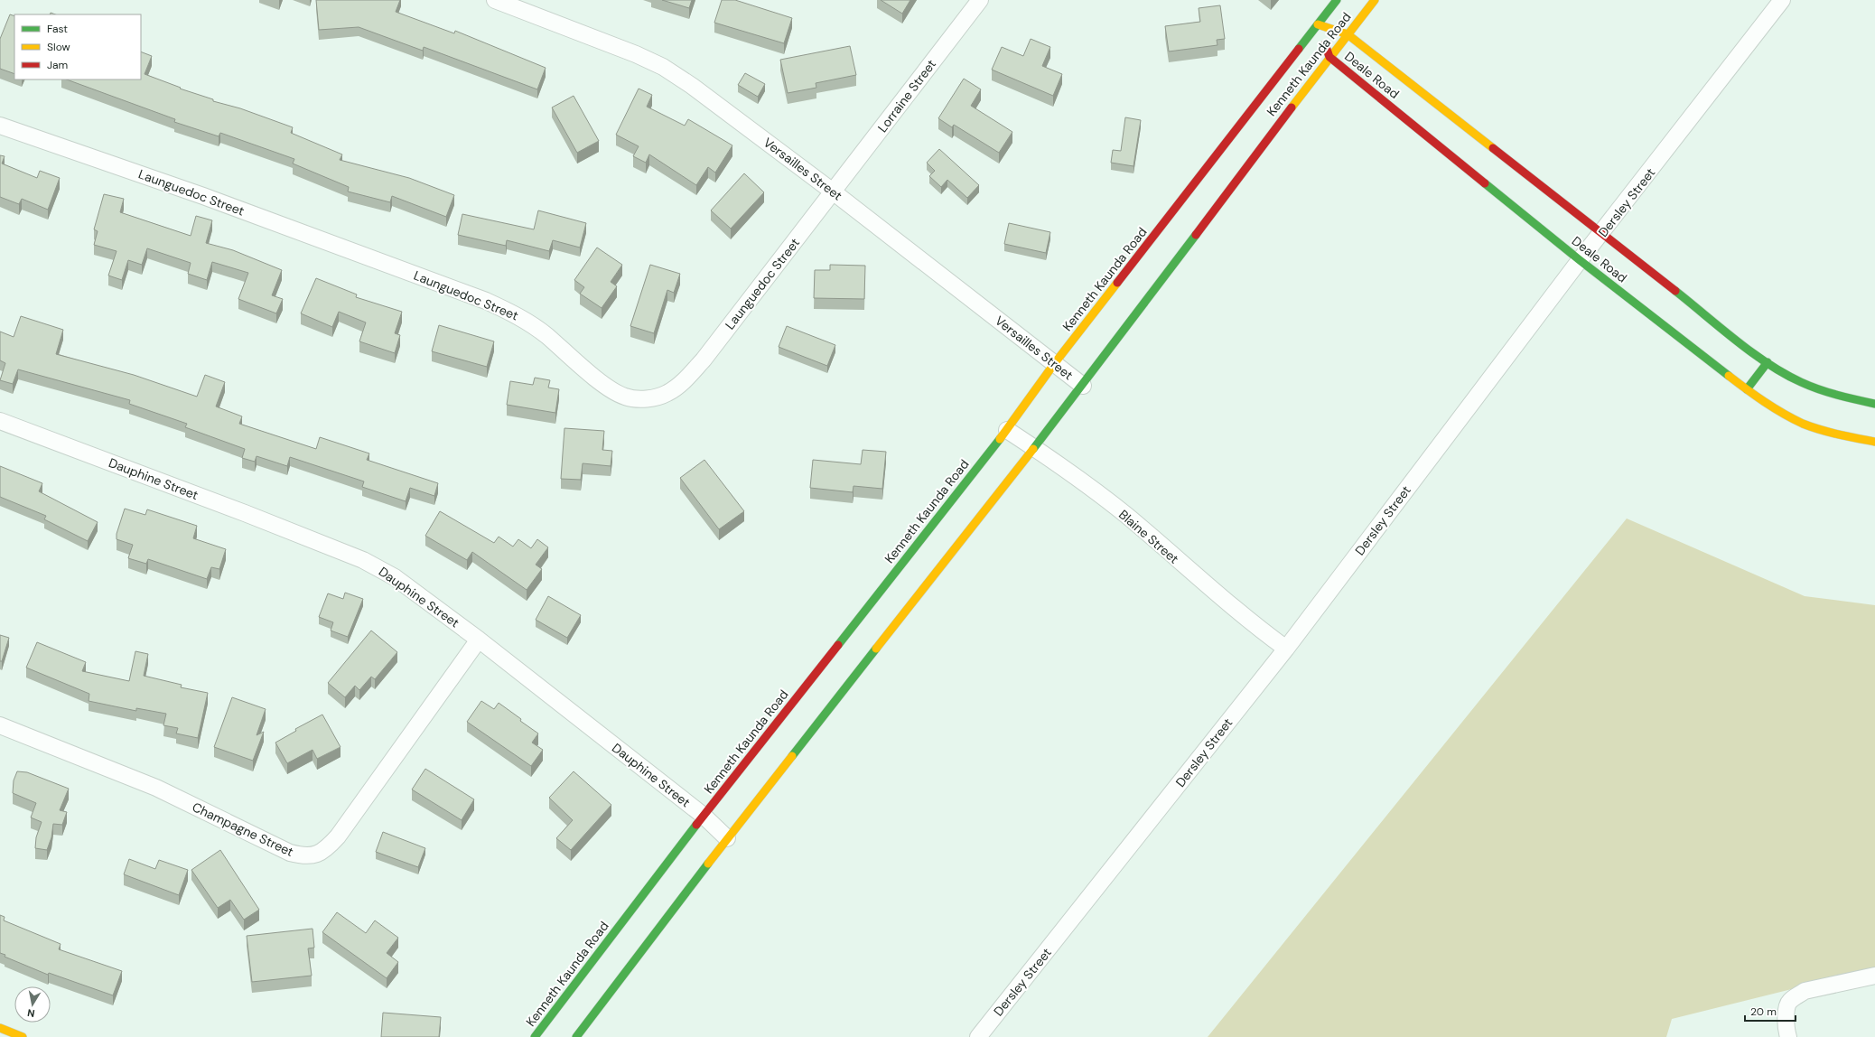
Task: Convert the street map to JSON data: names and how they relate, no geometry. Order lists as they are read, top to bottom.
{
  "streets": {
    "main road": ["Kenneth Kaunda Road", "Deale Road"],
    "street": [
      "Lorraine Street",
      "Versailles Street",
      "Launguedoc Street",
      "Dersley Street",
      "Dauphine Street",
      "Blaine Street",
      "Champagne Street"
    ]
  },
  "crossings": [
    ["Kenneth Kaunda Road", "Deale Road"],
    ["Kenneth Kaunda Road", "Versailles Street"],
    ["Kenneth Kaunda Road", "Dauphine Street"],
    ["Kenneth Kaunda Road", "Blaine Street"],
    ["Deale Road", "Dersley Street"],
    ["Lorraine Street", "Versailles Street"],
    ["Lorraine Street", "Launguedoc Street"],
    ["Versailles Street", "Launguedoc Street"],
    ["Dersley Street", "Blaine Street"],
    ["Dauphine Street", "Champagne Street"]
  ],
  "legend": ["Fast", "Slow", "Jam"],
  "scale_bar": "20 m",
  "north": "bottom"
}
